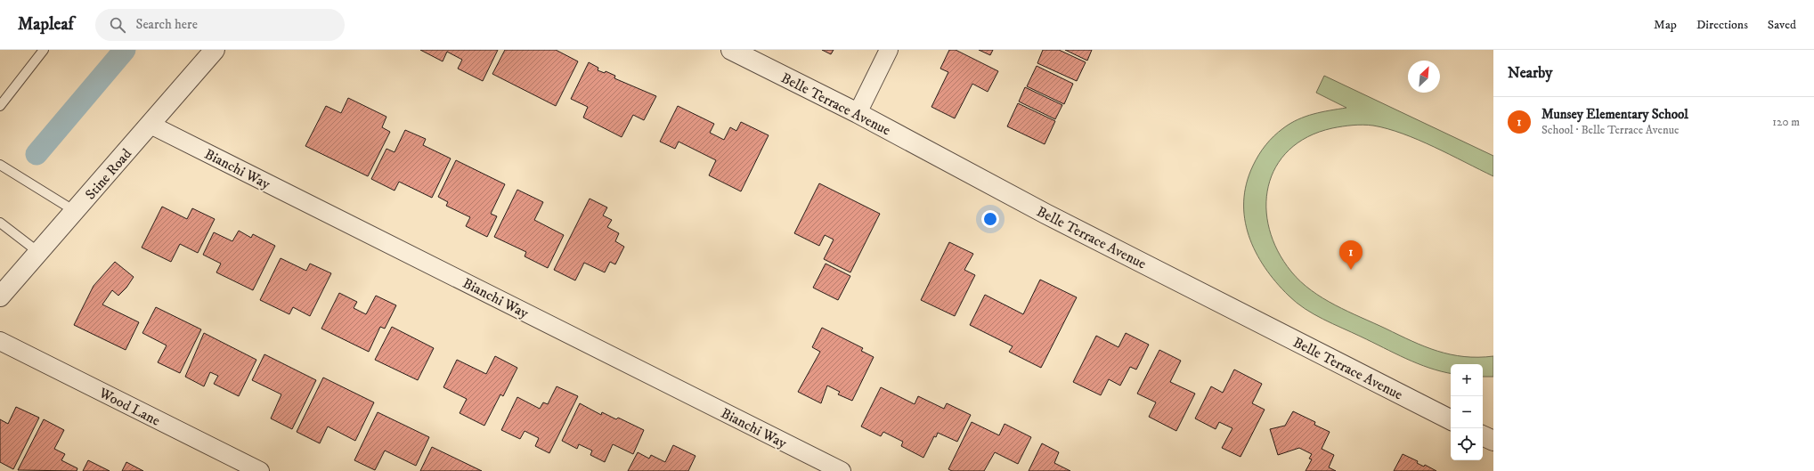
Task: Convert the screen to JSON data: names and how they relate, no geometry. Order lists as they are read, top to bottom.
{
  "streets": {
    "street": [
      "Belle Terrace Avenue",
      "Bianchi Way",
      "Stine Road",
      "Wood Lane"
    ]
  },
  "crossings": [
    ["Bianchi Way", "Stine Road"]
  ],
  "north": "top right",
  "page": {
    "header": "Mapleaf",
    "search": "Search here",
    "nav": ["Map", "Directions", "Saved"],
    "heading": "Nearby",
    "list": [
      {
        "mark": "1",
        "name": "Munsey Elementary School",
        "note": "School · Belle Terrace Avenue",
        "value": "120 m"
      }
    ],
    "pins": "1",
    "map_buttons": ["+", "−"]
  }
}
